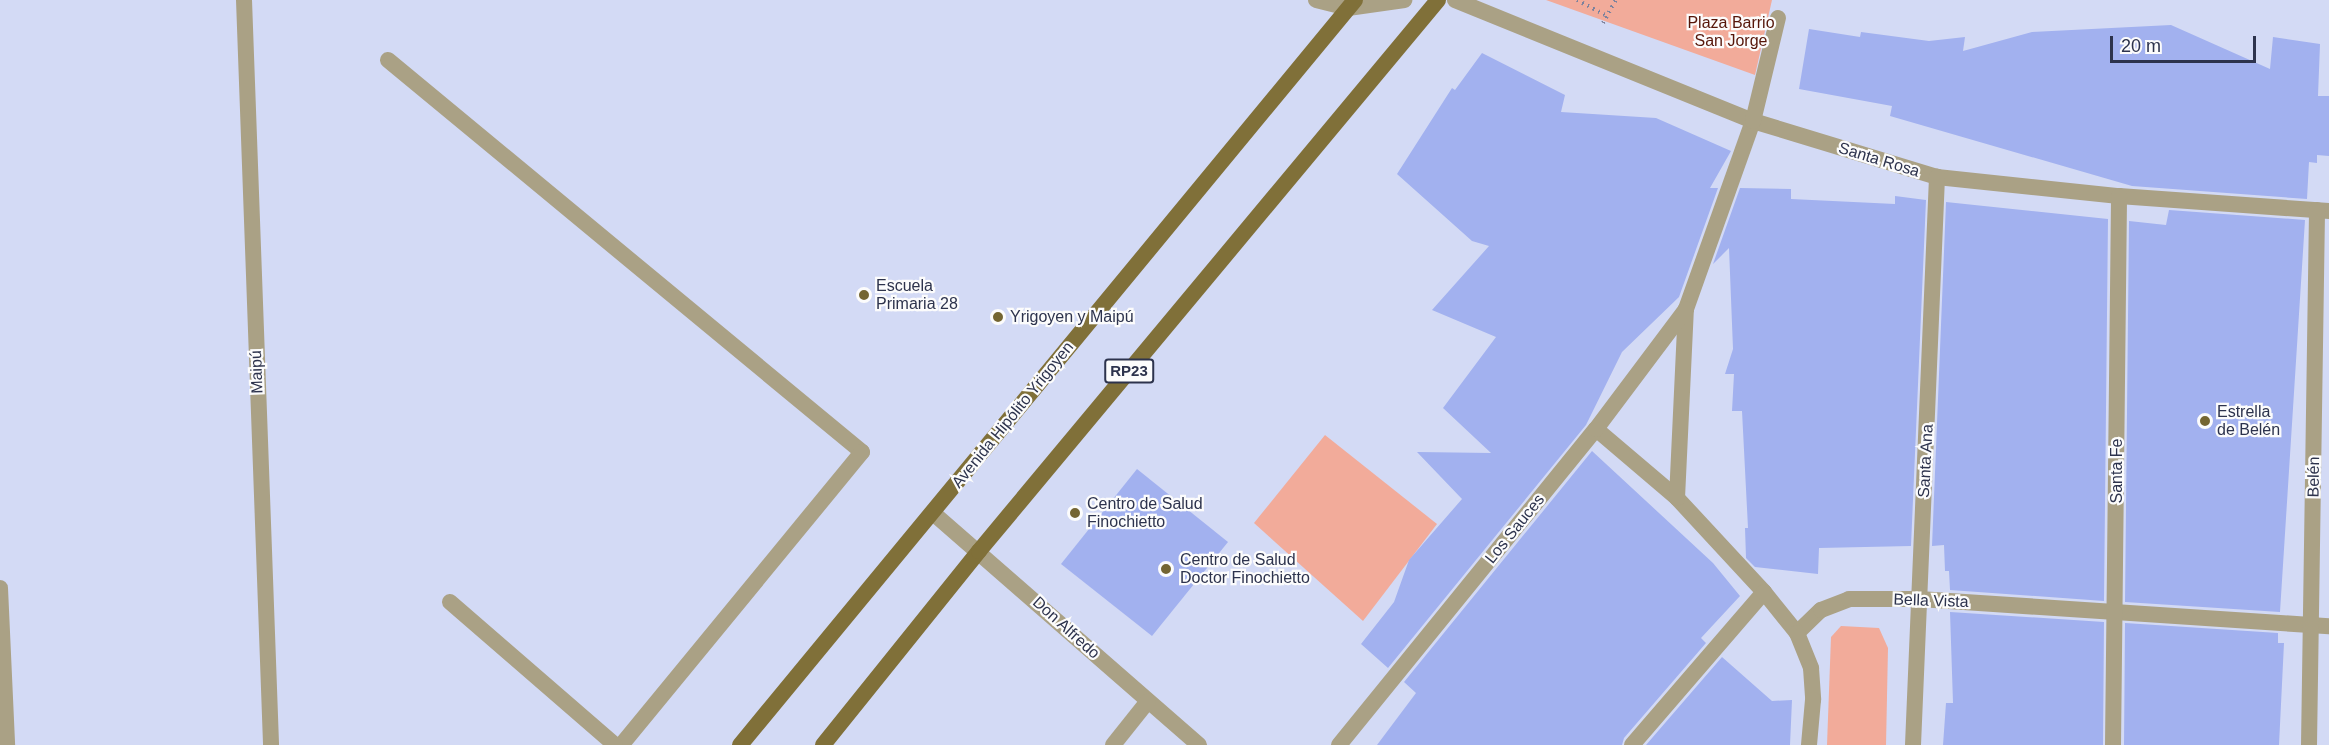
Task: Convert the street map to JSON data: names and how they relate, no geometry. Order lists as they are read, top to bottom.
{
  "streets": {
    "main road": ["RP23", "Avenida Hipólito Yrigoyen"],
    "street": [
      "Santa Rosa",
      "Maipú",
      "Santa Ana",
      "Santa Fe",
      "Belén",
      "Los Sauces",
      "Bella Vista",
      "Don Alfredo"
    ]
  },
  "crossings": [
    ["Santa Rosa", "Santa Ana"],
    ["Santa Rosa", "Santa Fe"],
    ["Santa Rosa", "Belén"],
    ["Santa Rosa", "Los Sauces"],
    ["RP23", "Don Alfredo"],
    ["Avenida Hipólito Yrigoyen", "Don Alfredo"],
    ["Santa Ana", "Bella Vista"],
    ["Santa Fe", "Bella Vista"],
    ["Belén", "Bella Vista"]
  ],
  "parks": ["Plaza Barrio San Jorge"],
  "places": [
    "Escuela Primaria 28",
    "Yrigoyen y Maipú",
    "Estrella de Belén",
    "Centro de Salud Finochietto",
    "Centro de Salud Doctor Finochietto"
  ],
  "scale_bar": "20 m"
}
